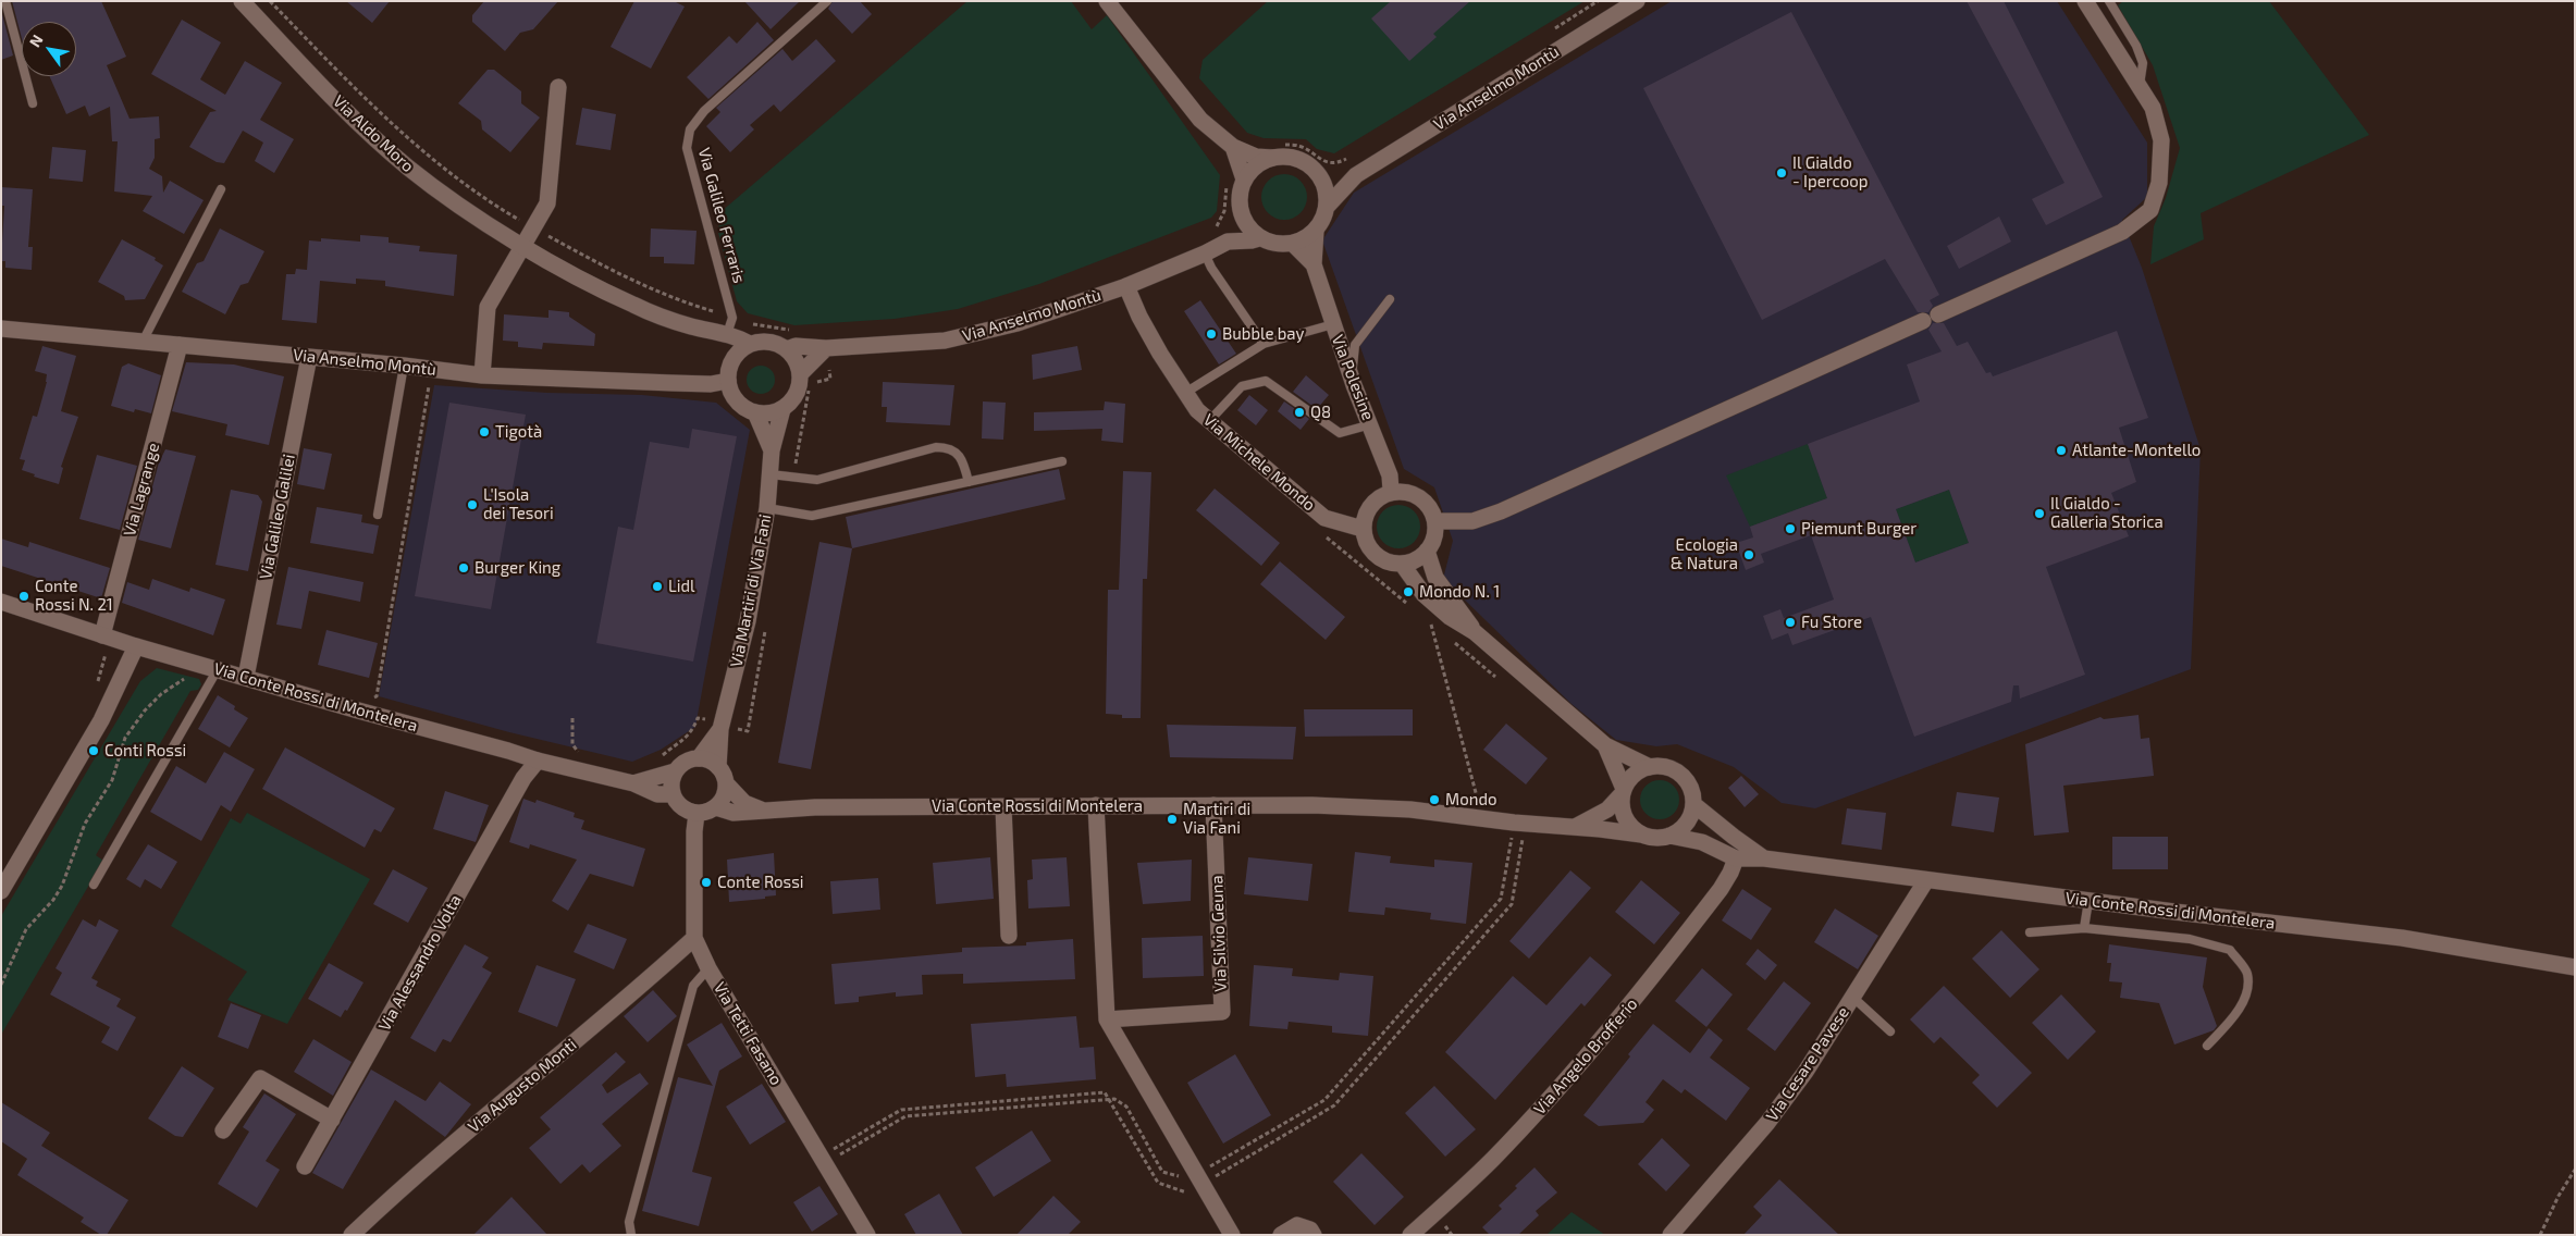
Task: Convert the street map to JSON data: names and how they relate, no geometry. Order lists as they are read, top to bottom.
{
  "streets": {
    "street": [
      "Via Anselmo Montù",
      "Via Aldo Moro",
      "Via Polesine",
      "Via Michele Mondo",
      "Via Lagrange",
      "Via Galileo Galilei",
      "Via Martiri di Via Fani",
      "Via Conte Rossi di Montelera",
      "Via Silvio Geuna",
      "Via Alessandro Volta",
      "Via Tetti Fasano",
      "Via Angelo Brofferio",
      "Via Cesare Pavese",
      "Via Augusto Monti"
    ],
    "lane": ["Via Galileo Ferraris"]
  },
  "crossings": [
    ["Via Anselmo Montù", "Via Aldo Moro"],
    ["Via Anselmo Montù", "Via Polesine"],
    ["Via Anselmo Montù", "Via Michele Mondo"],
    ["Via Anselmo Montù", "Via Lagrange"],
    ["Via Anselmo Montù", "Via Galileo Galilei"],
    ["Via Anselmo Montù", "Via Martiri di Via Fani"],
    ["Via Aldo Moro", "Via Galileo Ferraris"],
    ["Via Aldo Moro", "Via Martiri di Via Fani"],
    ["Via Polesine", "Via Michele Mondo"],
    ["Via Lagrange", "Via Conte Rossi di Montelera"],
    ["Via Galileo Galilei", "Via Conte Rossi di Montelera"],
    ["Via Martiri di Via Fani", "Via Conte Rossi di Montelera"],
    ["Via Martiri di Via Fani", "Via Tetti Fasano"],
    ["Via Conte Rossi di Montelera", "Via Silvio Geuna"],
    ["Via Conte Rossi di Montelera", "Via Alessandro Volta"],
    ["Via Conte Rossi di Montelera", "Via Tetti Fasano"],
    ["Via Conte Rossi di Montelera", "Via Angelo Brofferio"],
    ["Via Conte Rossi di Montelera", "Via Cesare Pavese"],
    ["Via Tetti Fasano", "Via Augusto Monti"]
  ],
  "places": [
    "Il Gialdo - Ipercoop",
    "Bubble bay",
    "Q8",
    "Tigotà",
    "Atlante-Montello",
    "L'Isola dei Tesori",
    "Il Gialdo - Galleria Storica",
    "Piemunt Burger",
    "Ecologia & Natura",
    "Burger King",
    "Lidl",
    "Mondo N. 1",
    "Conte Rossi N. 21",
    "Fu Store",
    "Conti Rossi",
    "Mondo",
    "Martiri di Via Fani",
    "Conte Rossi"
  ],
  "north": "top left"
}
